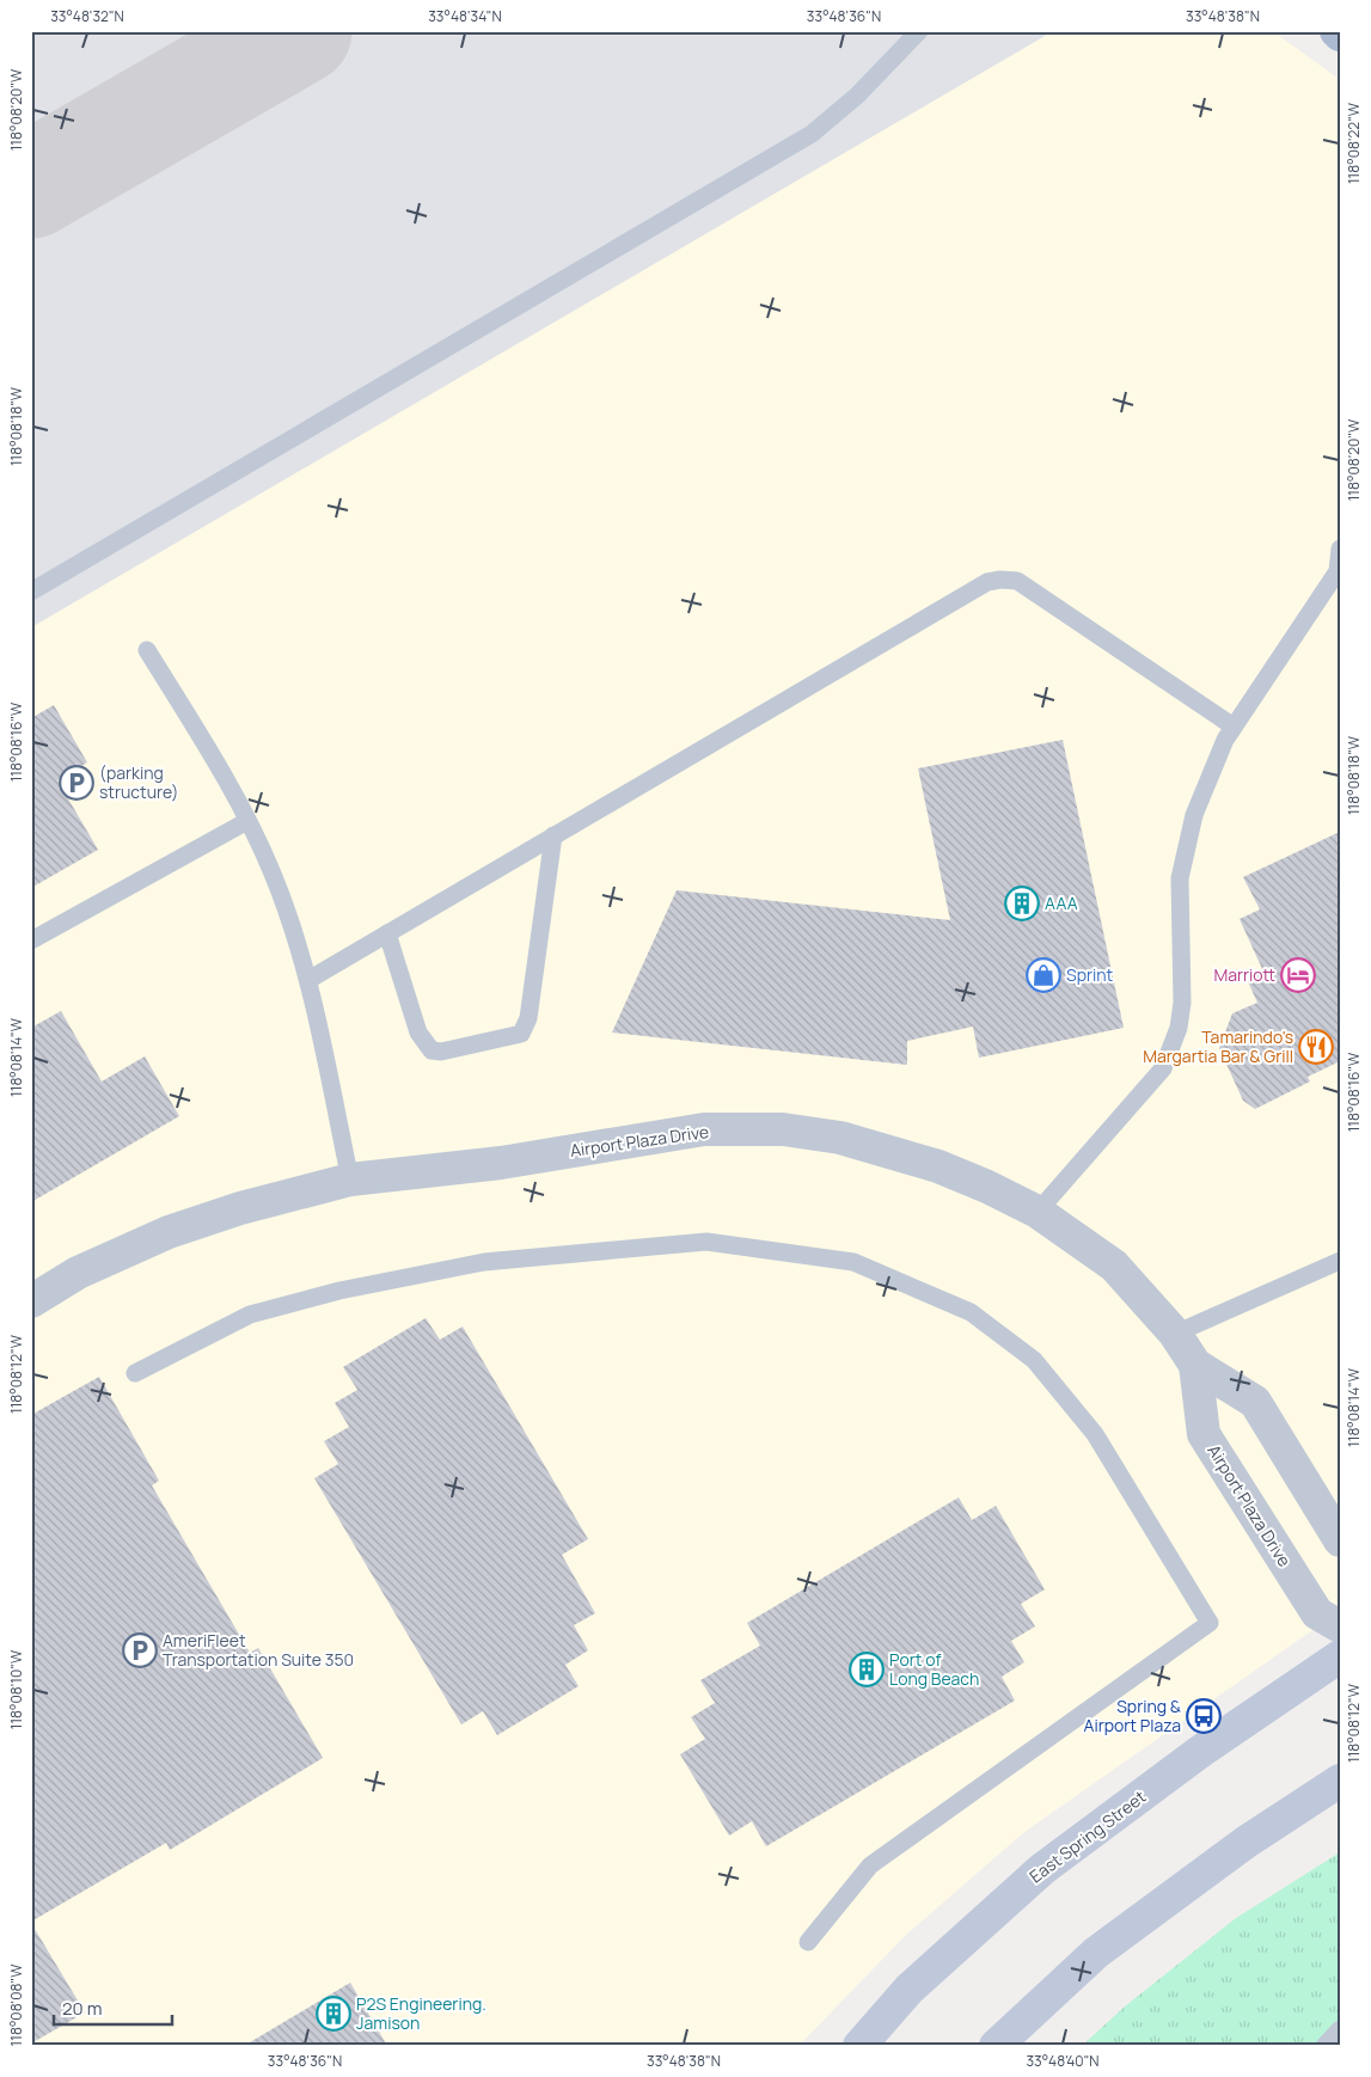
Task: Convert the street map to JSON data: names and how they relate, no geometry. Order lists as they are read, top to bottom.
{
  "streets": {
    "main road": ["East Spring Street"],
    "street": ["Airport Plaza Drive"]
  },
  "places": {
    "parking": ["(parking structure)", "AmeriFleet Transportation Suite 350"],
    "building": ["AAA", "Port of Long Beach", "P2S Engineering. Jamison"],
    "shop": ["Sprint"],
    "hotel": ["Marriott"],
    "restaurant": ["Tamarindo's Margartia Bar & Grill"],
    "bus stop": ["Spring & Airport Plaza"]
  },
  "scale_bar": "20 m",
  "coordinates": [
    "33°48'32\"N",
    "33°48'34\"N",
    "33°48'36\"N",
    "33°48'38\"N",
    "118°08'20\"W",
    "118°08'22\"W",
    "118°08'18\"W",
    "118°08'16\"W",
    "118°08'14\"W",
    "118°08'12\"W",
    "118°08'10\"W",
    "118°08'08\"W",
    "33°48'40\"N"
  ]
}
